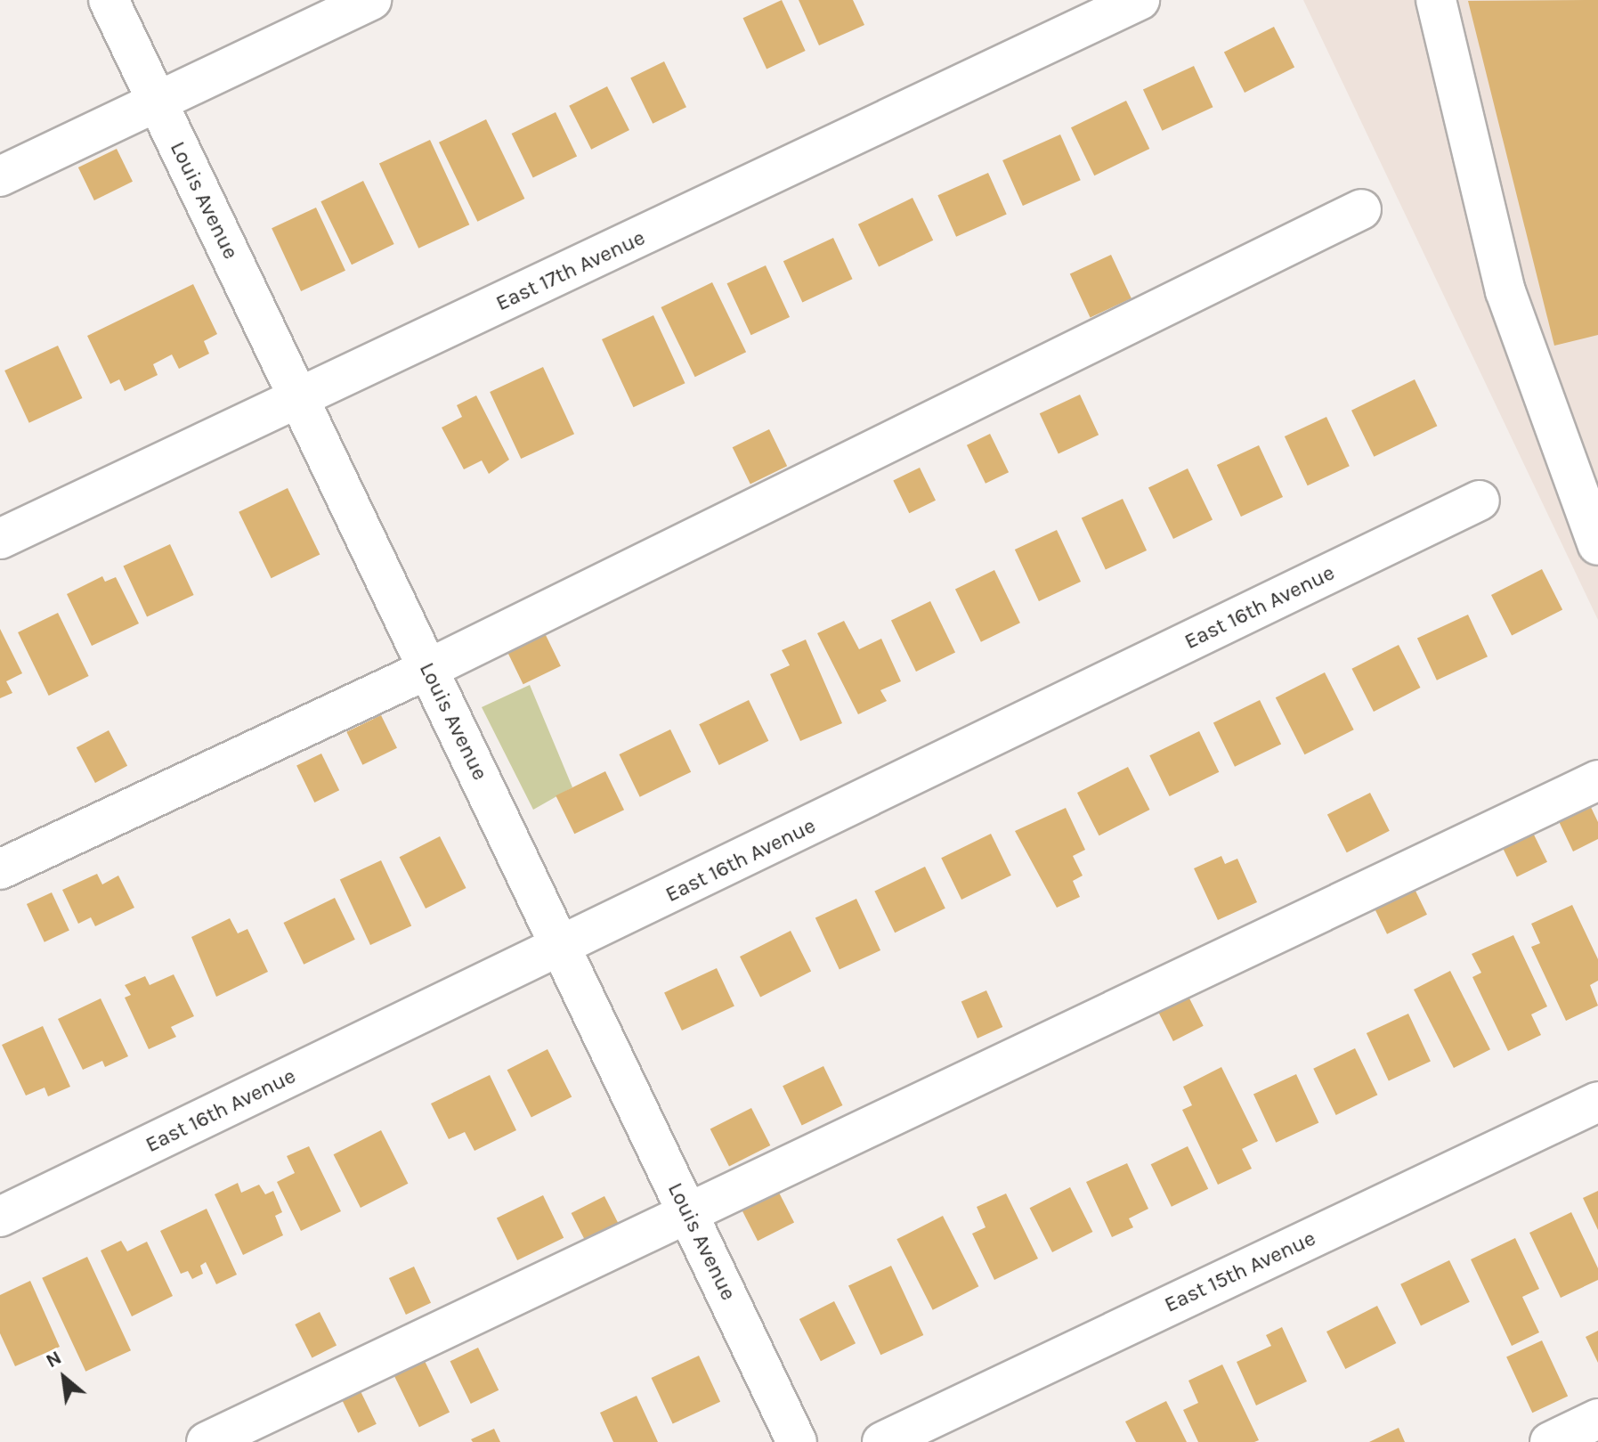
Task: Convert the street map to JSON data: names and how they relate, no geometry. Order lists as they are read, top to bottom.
{
  "streets": {
    "street": [
      "Louis Avenue",
      "East 17th Avenue",
      "East 16th Avenue",
      "East 15th Avenue"
    ]
  },
  "crossings": [
    ["Louis Avenue", "East 17th Avenue"],
    ["Louis Avenue", "East 16th Avenue"]
  ],
  "north": "top left"
}
